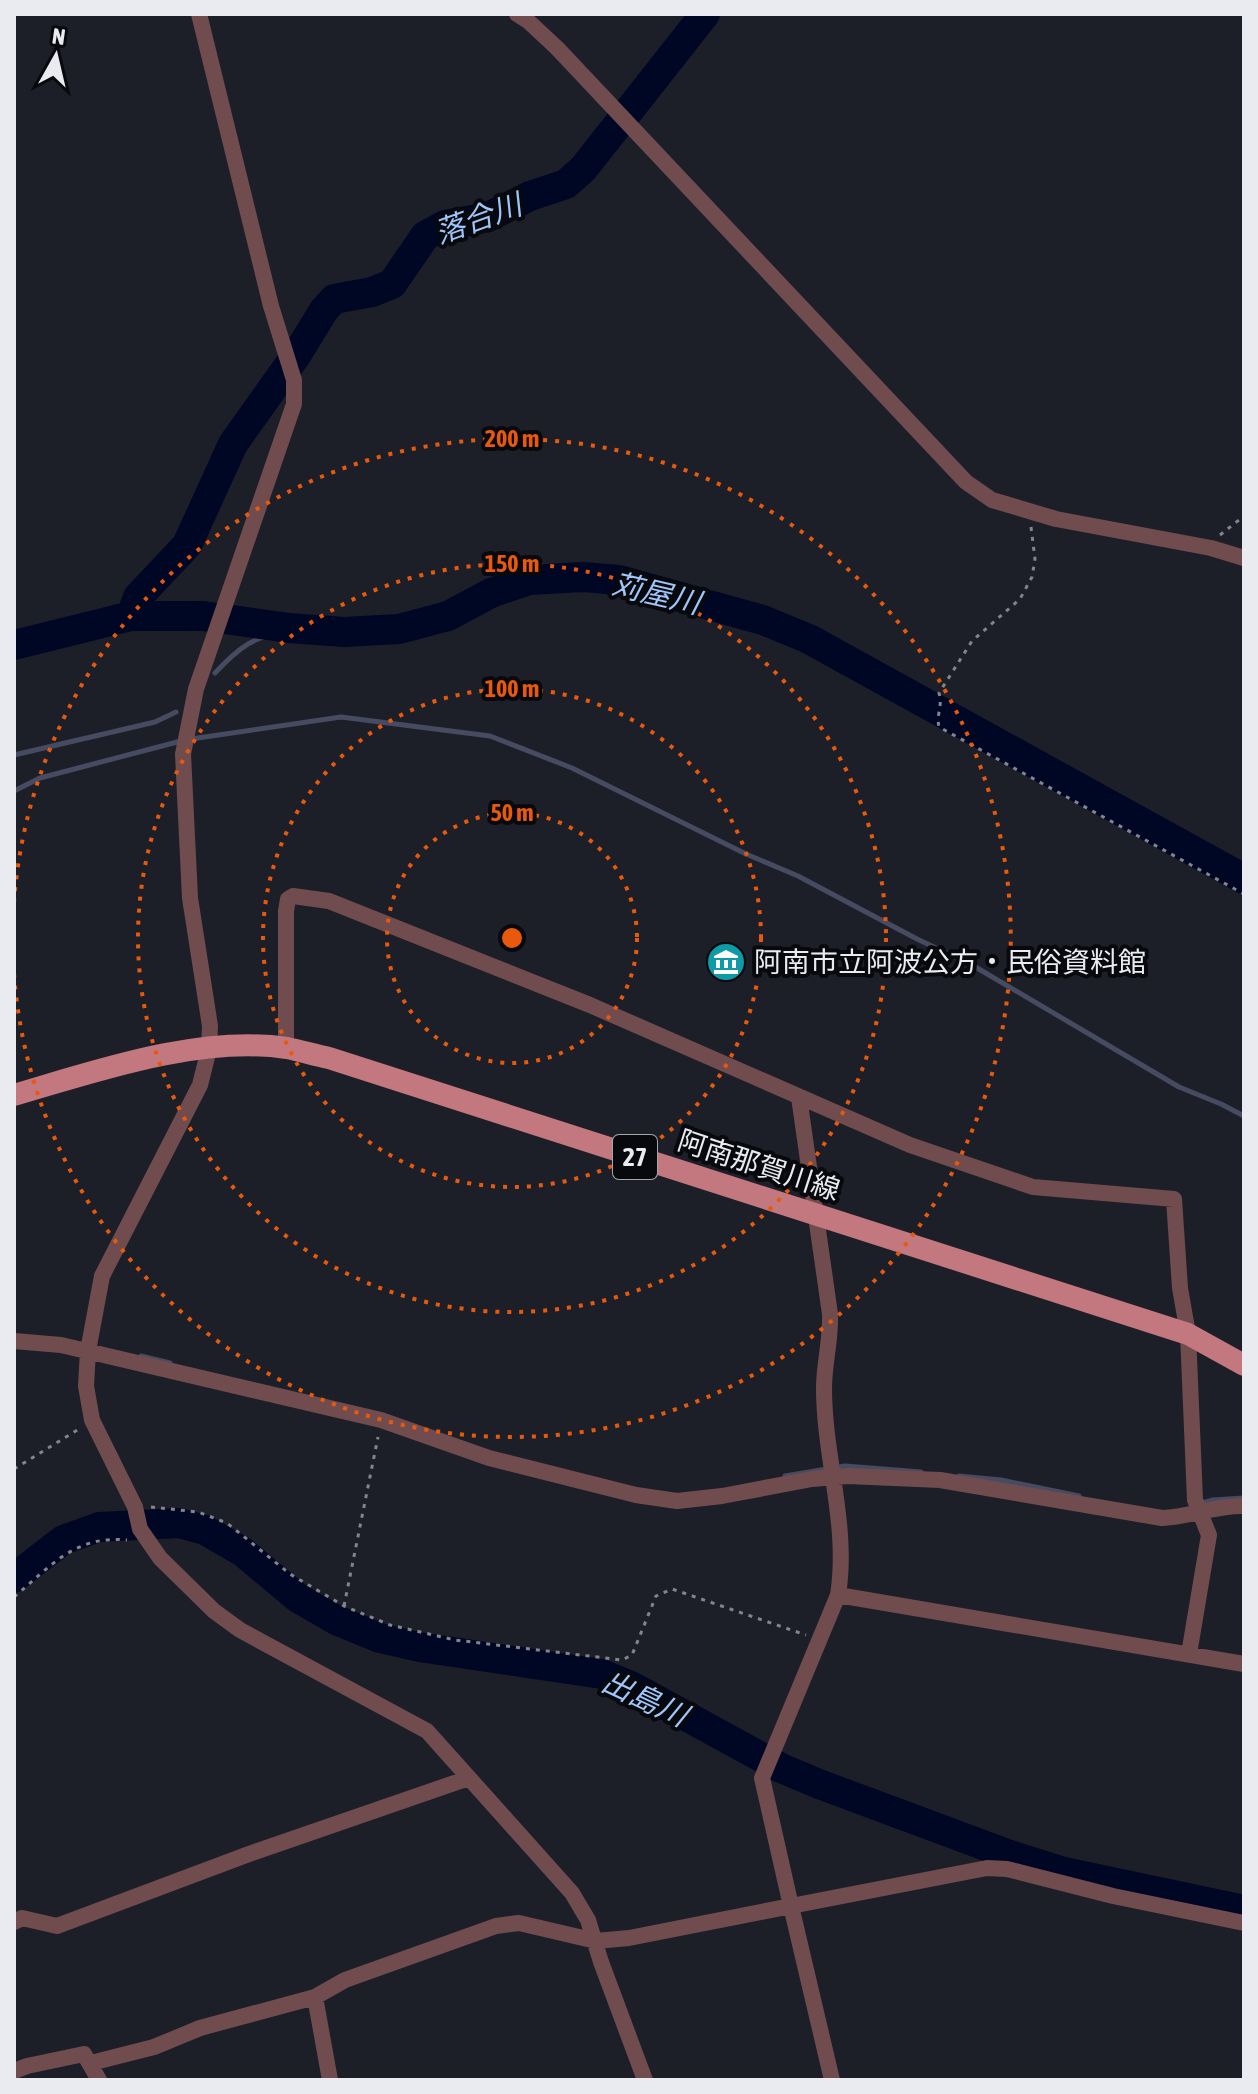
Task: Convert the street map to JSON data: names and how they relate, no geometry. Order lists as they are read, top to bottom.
{
  "streets": {
    "main road": ["27", "阿南那賀川線"]
  },
  "water": ["落合川", "苅屋川", "出島川"],
  "places": {
    "museum": ["阿南市立阿波公方・民俗資料館"]
  },
  "north": "top",
  "rings": [
    "200 m",
    "150 m",
    "100 m",
    "50 m"
  ]
}
